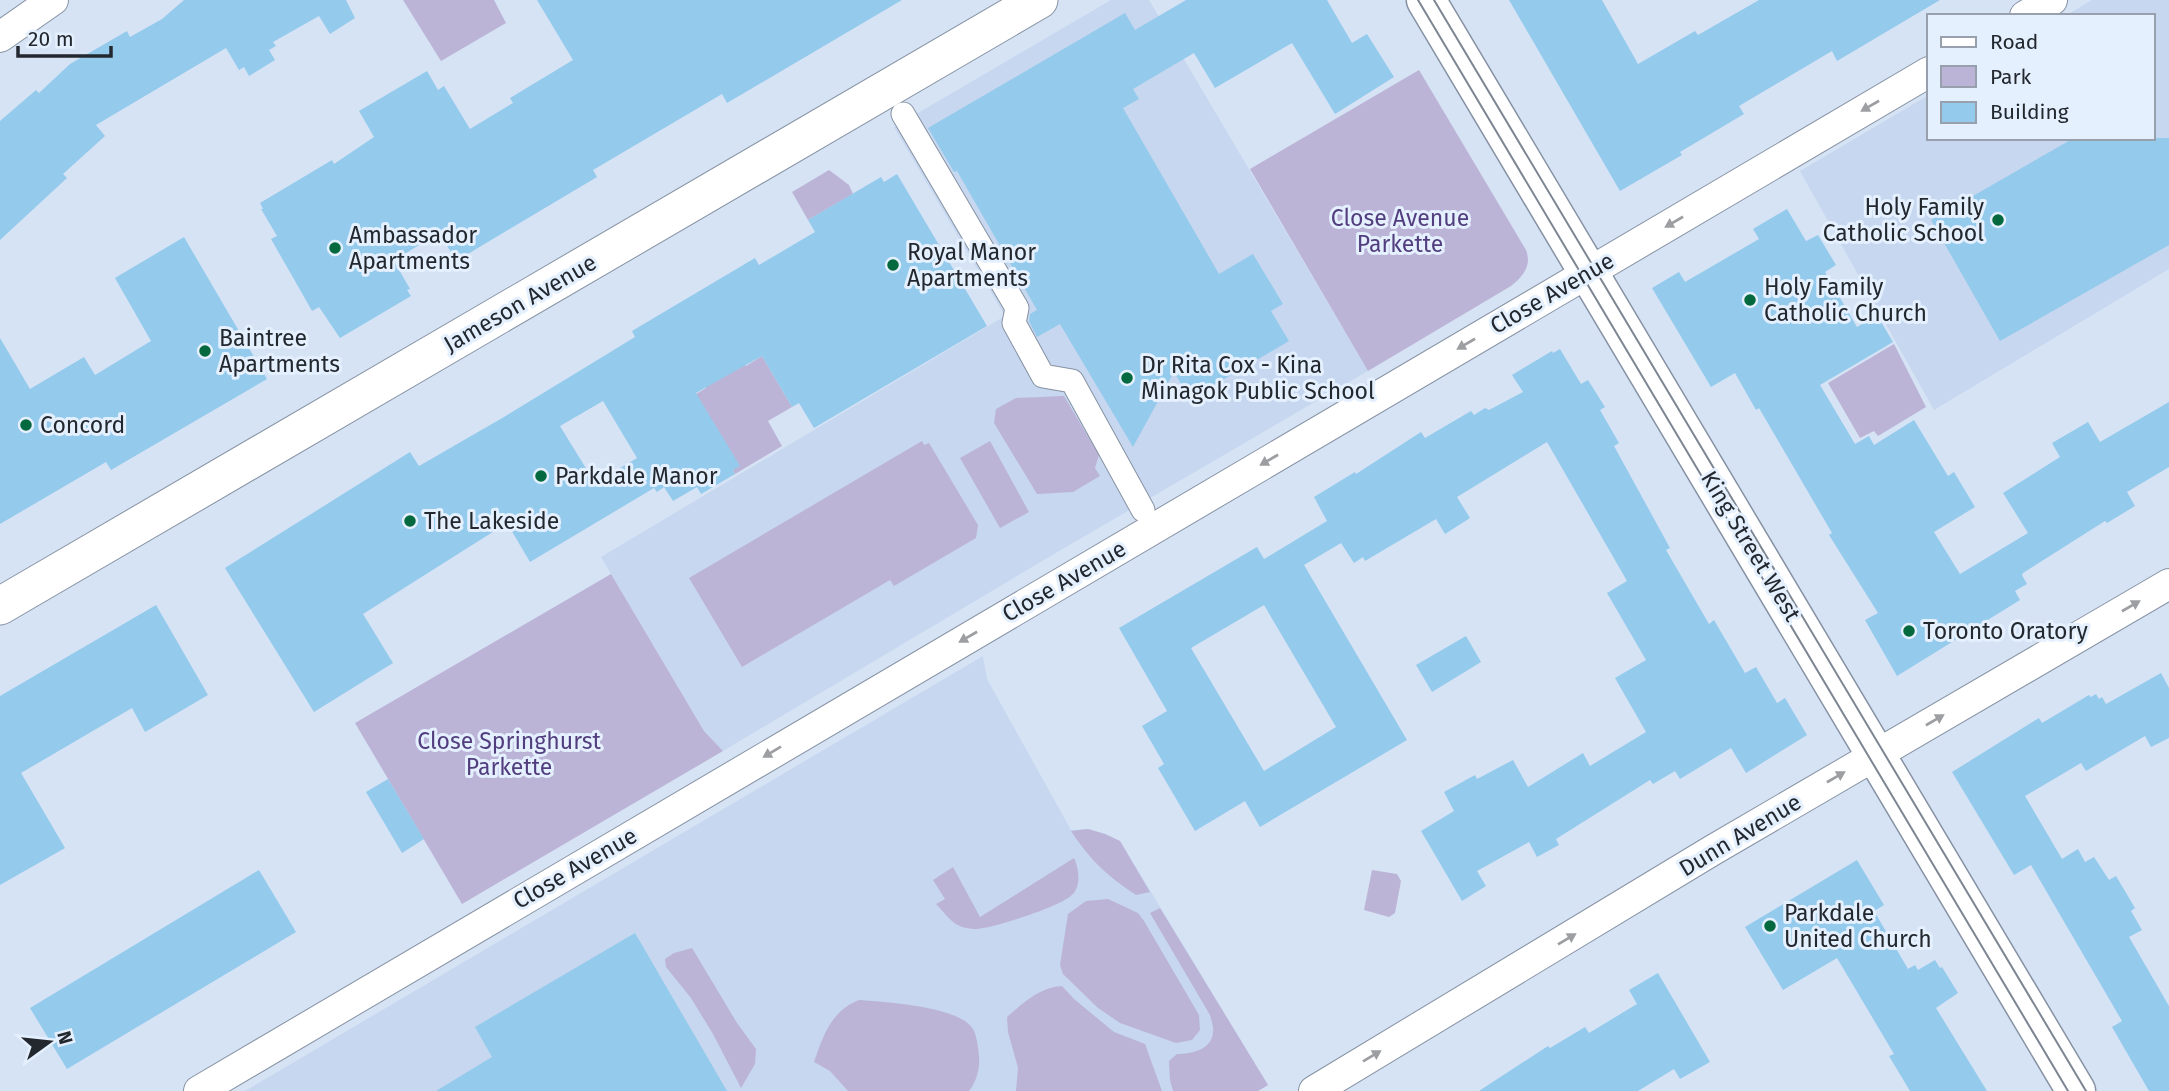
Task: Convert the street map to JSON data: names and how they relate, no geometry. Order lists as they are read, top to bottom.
{
  "streets": {
    "main road": ["King Street West"],
    "street": ["Close Avenue", "Jameson Avenue", "Dunn Avenue"]
  },
  "crossings": [
    ["Close Avenue", "King Street West"],
    ["King Street West", "Dunn Avenue"]
  ],
  "one_way": ["Close Avenue", "Dunn Avenue"],
  "parks": ["Close Avenue Parkette", "Close Springhurst Parkette"],
  "places": [
    "Holy Family Catholic School",
    "Ambassador Apartments",
    "Royal Manor Apartments",
    "Holy Family Catholic Church",
    "Baintree Apartments",
    "Dr Rita Cox - Kina Minagok Public School",
    "Concord",
    "Parkdale Manor",
    "The Lakeside",
    "Toronto Oratory",
    "Parkdale United Church"
  ],
  "legend": ["Road", "Park", "Building"],
  "scale_bar": "20 m",
  "north": "right"
}
